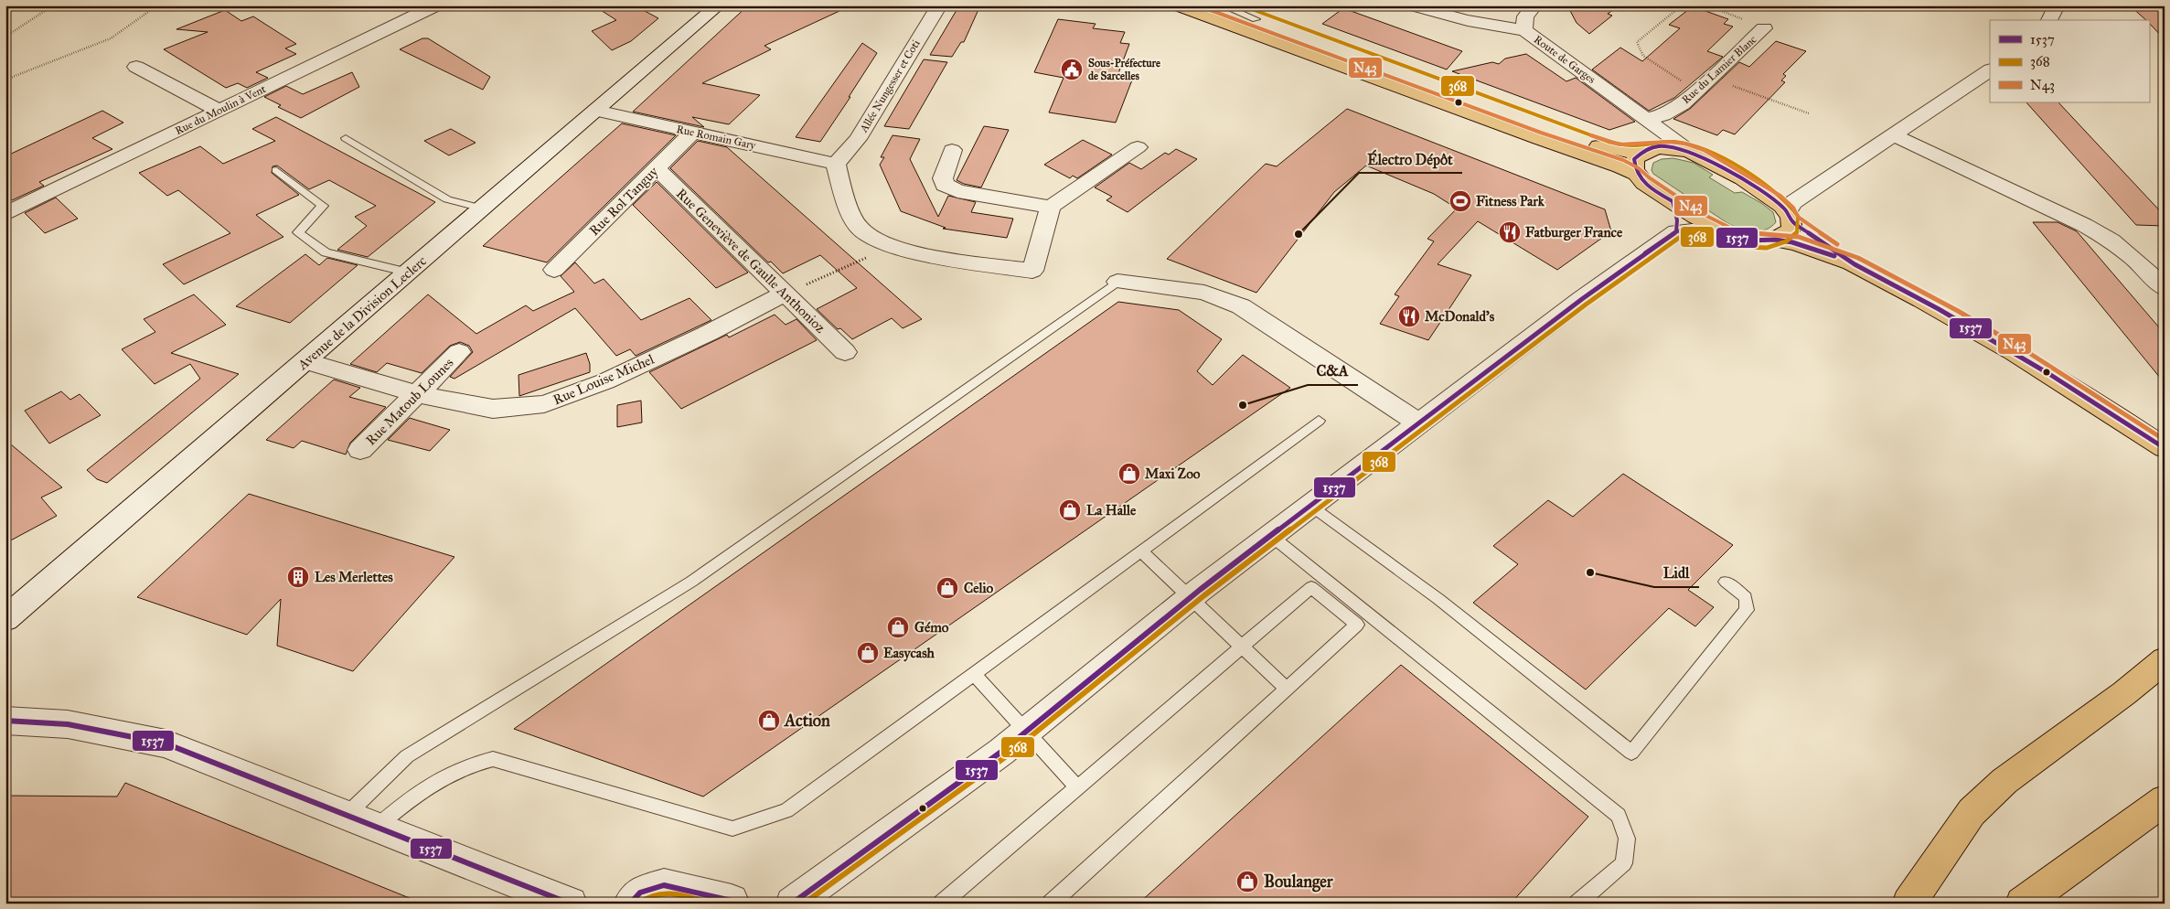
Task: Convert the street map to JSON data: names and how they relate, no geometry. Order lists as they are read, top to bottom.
{
  "streets": {
    "street": [
      "Route de Garges",
      "Rue du Lamier Blanc",
      "Allée Nungesser et Coti",
      "Rue du Moulin à Vent",
      "Rue Romain Gary",
      "Rue Rol Tanguy",
      "Rue Geneviève de Gaulle Anthonioz",
      "Avenue de la Division Leclerc",
      "Rue Louise Michel",
      "Rue Matoub Lounes"
    ]
  },
  "crossings": [
    ["Route de Garges", "Rue du Lamier Blanc"],
    ["Allée Nungesser et Coti", "Rue Romain Gary"],
    ["Rue Romain Gary", "Rue Rol Tanguy"],
    ["Rue Romain Gary", "Avenue de la Division Leclerc"],
    ["Rue Rol Tanguy", "Rue Geneviève de Gaulle Anthonioz"],
    ["Rue Geneviève de Gaulle Anthonioz", "Rue Louise Michel"],
    ["Avenue de la Division Leclerc", "Rue Louise Michel"],
    ["Rue Louise Michel", "Rue Matoub Lounes"]
  ],
  "places": {
    "public building": ["Sous-Préfecture de Sarcelles"],
    "sports": ["Fitness Park"],
    "restaurant": ["Fatburger France", "McDonald's"],
    "other": ["Électro Dépôt", "C&A", "Lidl"],
    "shop": [
      "Maxi Zoo",
      "La Halle",
      "Celio",
      "Gémo",
      "Easycash",
      "Action",
      "Boulanger"
    ],
    "building": ["Les Merlettes"]
  },
  "lines": ["transit line 368", "transit line N43", "transit line 1537"],
  "legend": ["1537", "368", "N43"]
}
